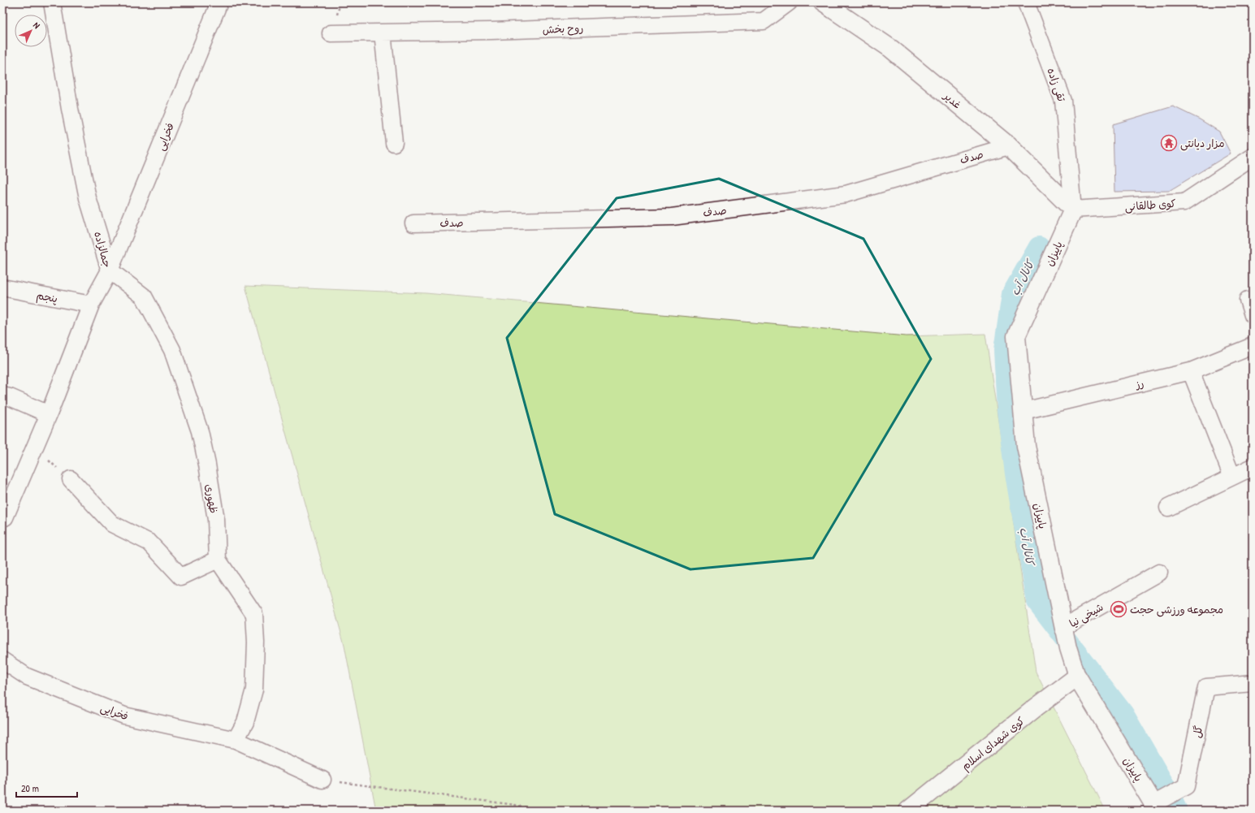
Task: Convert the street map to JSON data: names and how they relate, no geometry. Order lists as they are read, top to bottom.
{
  "streets": {
    "main road": ["غدیر", "پاییزان", "کوی شهدای اسلام"],
    "street": [
      "روح بخش",
      "تقی زاده",
      "فخرایی",
      "صدف",
      "کوی طالقانی",
      "جمالزاده",
      "پنجم",
      "رز",
      "ظهوری",
      "شیخی نیا",
      "گل"
    ]
  },
  "crossings": [
    ["تقی زاده", "غدیر"],
    ["تقی زاده", "کوی طالقانی"],
    ["تقی زاده", "پاییزان"],
    ["غدیر", "صدف"],
    ["غدیر", "کوی طالقانی"],
    ["غدیر", "پاییزان"],
    ["فخرایی", "جمالزاده"],
    ["فخرایی", "ظهوری"],
    ["کوی طالقانی", "پاییزان"],
    ["جمالزاده", "پنجم"],
    ["جمالزاده", "ظهوری"],
    ["پاییزان", "رز"],
    ["پاییزان", "شیخی نیا"],
    ["پاییزان", "گل"],
    ["پاییزان", "کوی شهدای اسلام"]
  ],
  "water": ["کانال آب"],
  "places": {
    "temple": ["مزار دیانتی"],
    "sports": ["مجموعه ورزشی حجت"]
  },
  "scale_bar": "20 m",
  "north": "top right"
}
